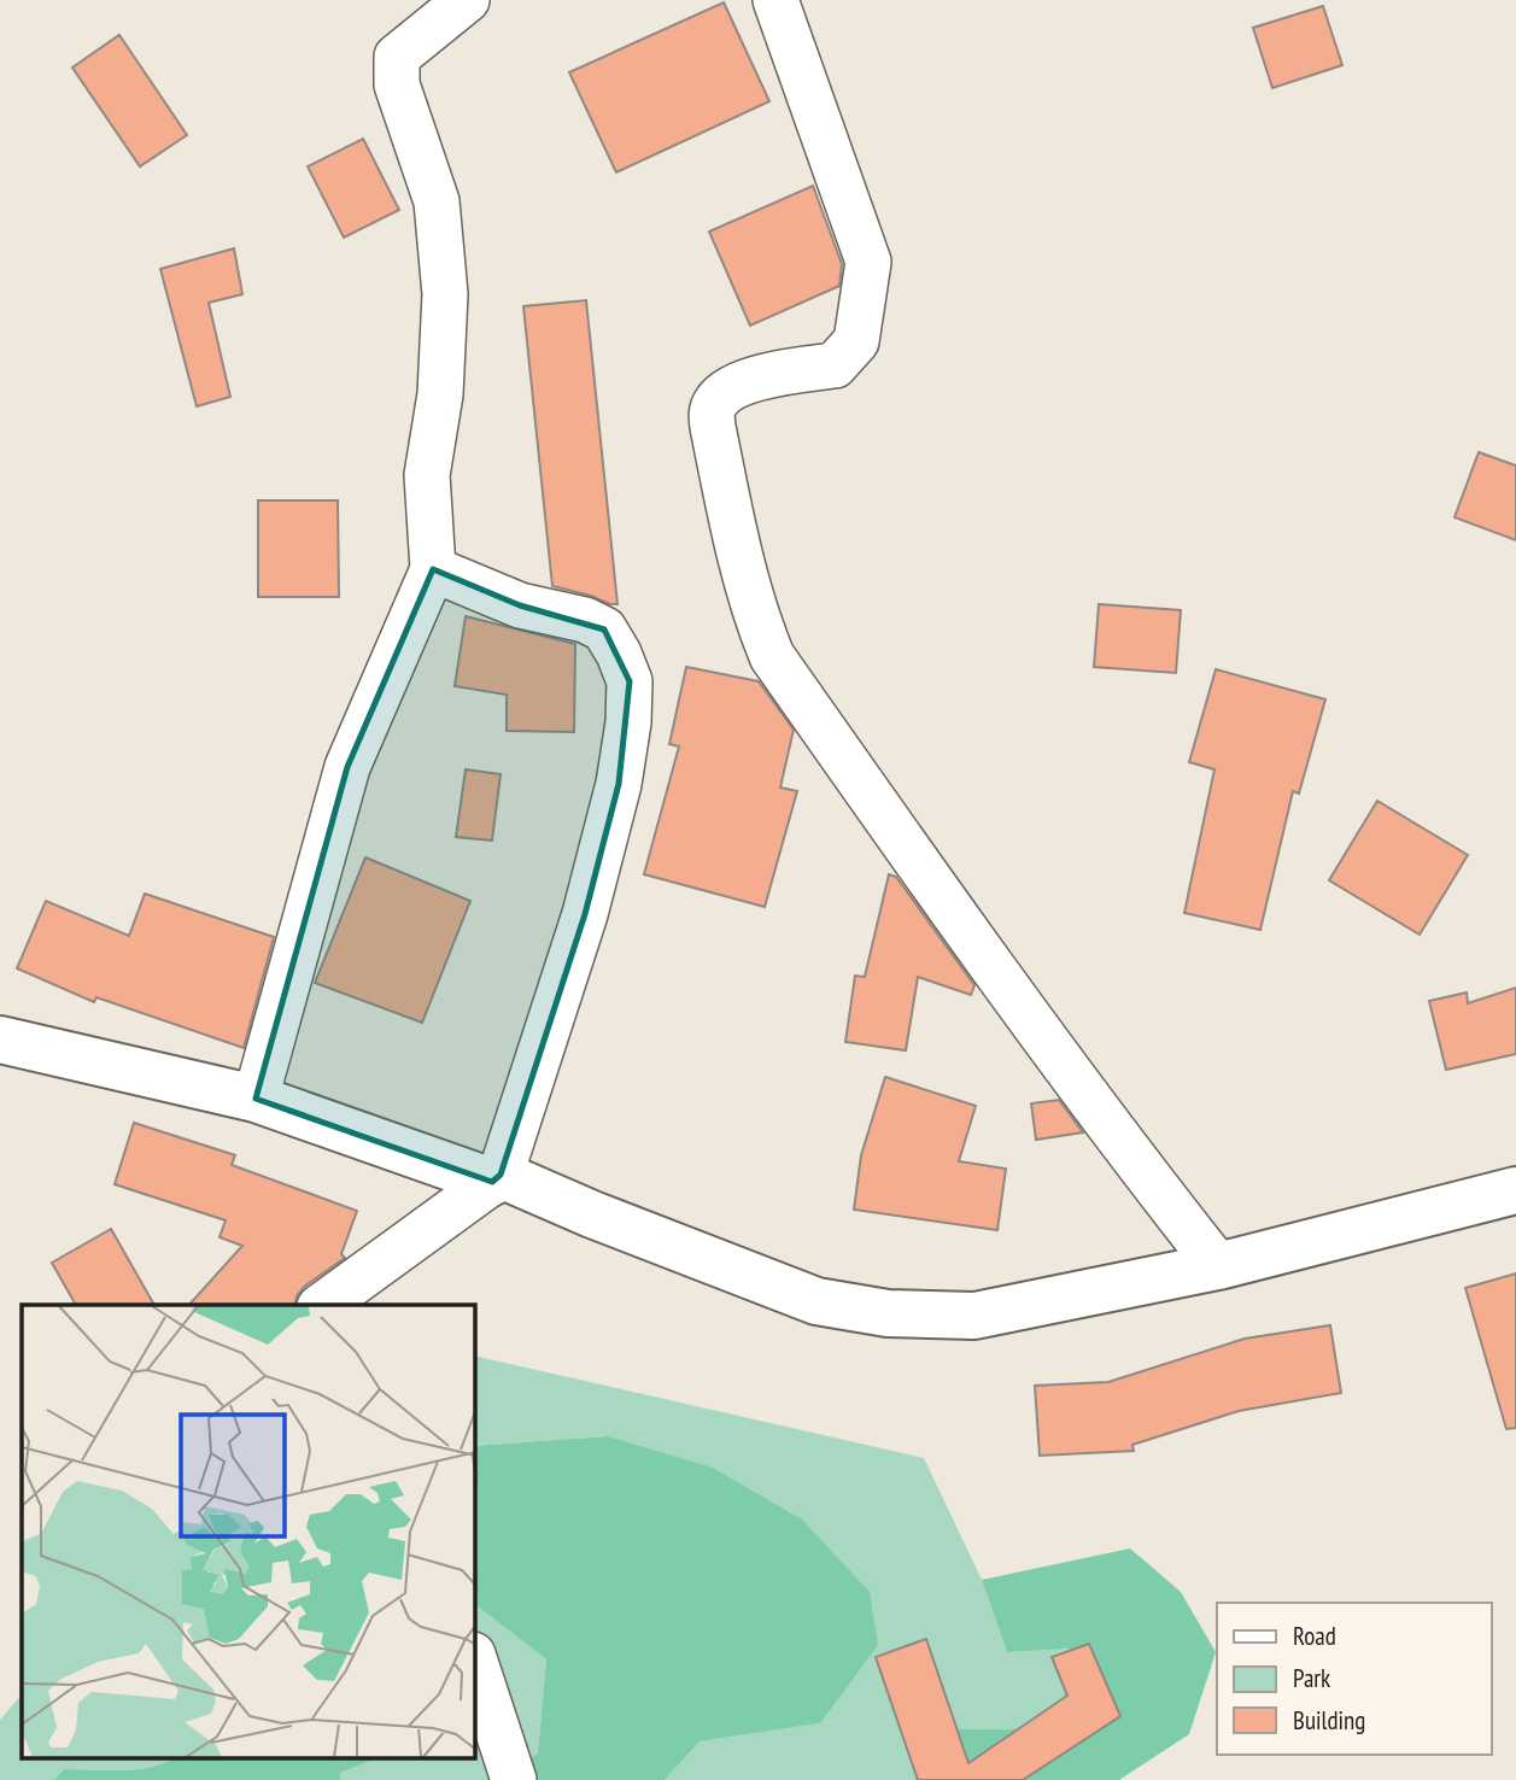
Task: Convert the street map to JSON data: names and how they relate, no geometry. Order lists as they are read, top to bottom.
{
  "legend": ["Road", "Park", "Building"]
}
